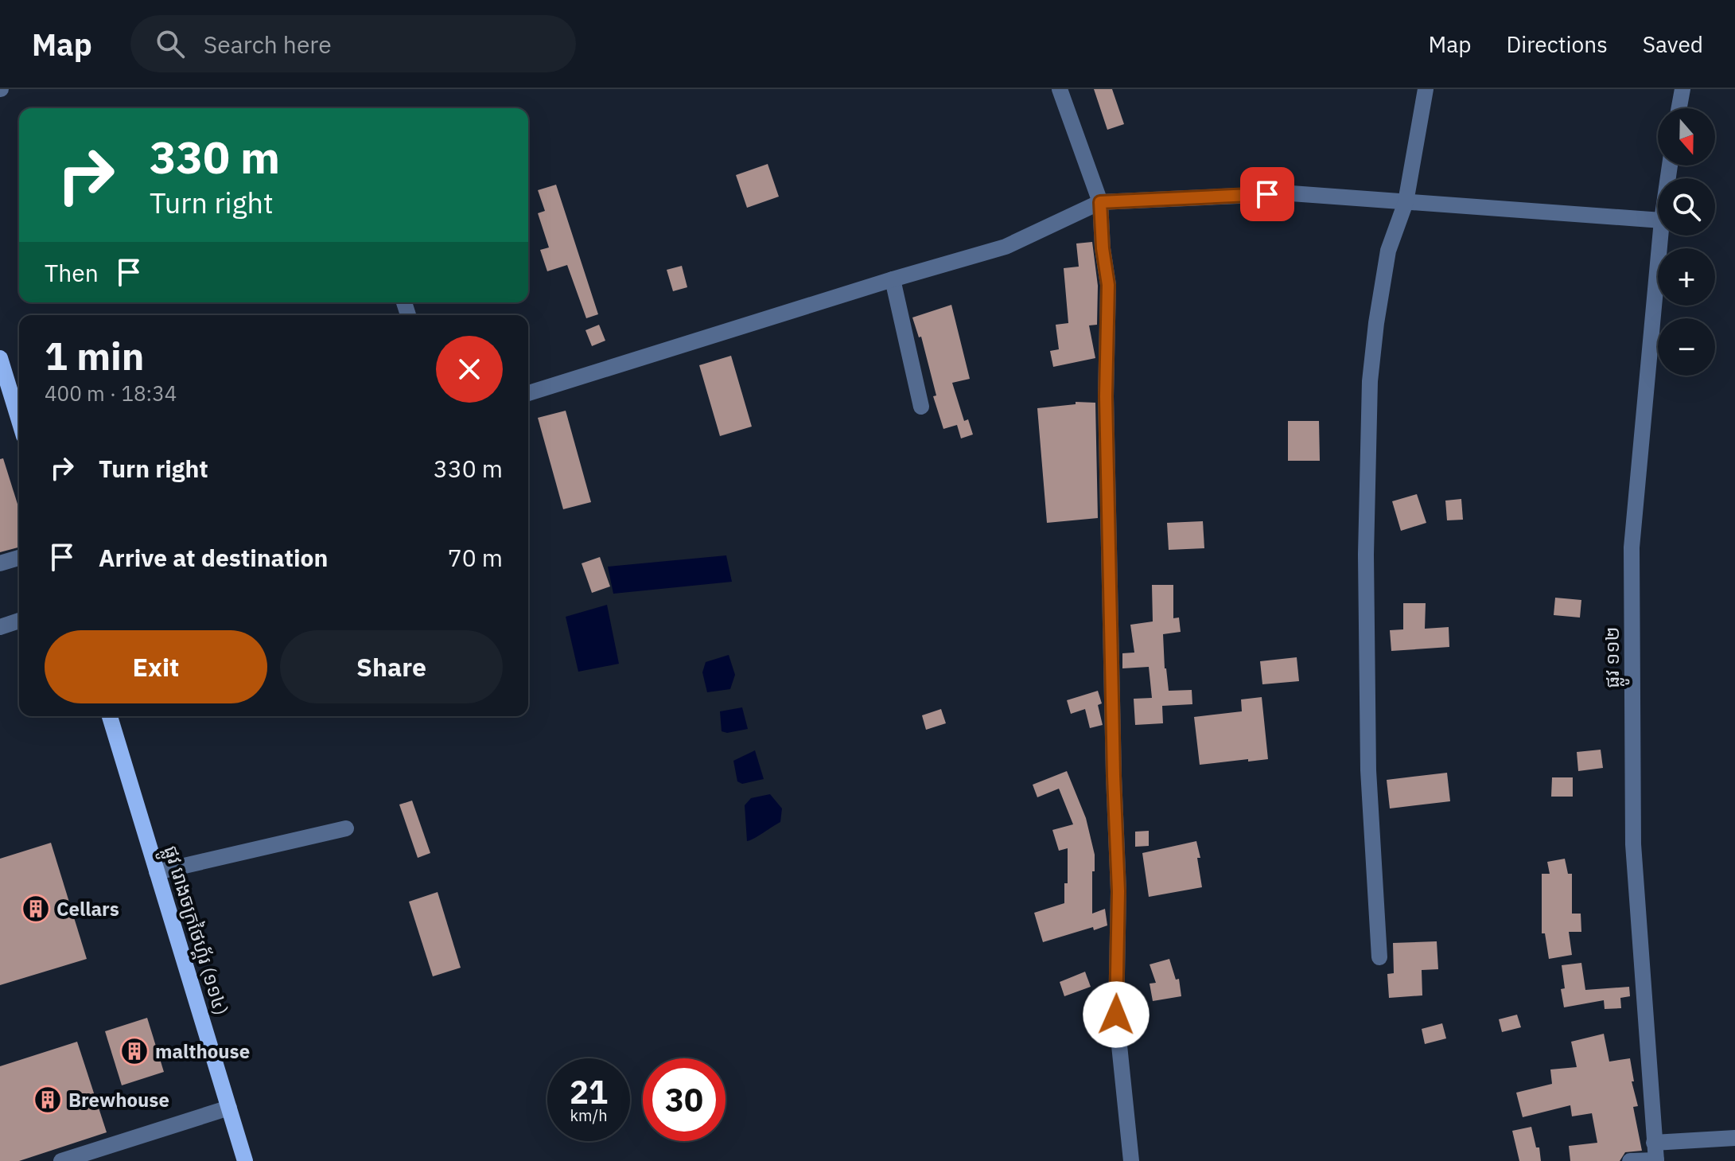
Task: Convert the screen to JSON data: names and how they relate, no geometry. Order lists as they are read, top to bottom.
{
  "streets": {
    "main road": ["ផ្លូវ រោងចក្រថៃហ្គ័រ (១១៤)"],
    "street": ["ផ្លូវ ១១២"]
  },
  "places": {
    "building": ["Cellars", "malthouse", "Brewhouse"]
  },
  "north": "bottom",
  "page": {
    "header": "Map",
    "search": "Search here",
    "nav": ["Map", "Directions", "Saved"],
    "map_buttons": ["+", "−"],
    "turn": ["330 m", "Turn right"],
    "then": "Then",
    "heading": ["1 min", "400 m · 18:34"],
    "list": [
      {
        "name": "Turn right",
        "value": "330 m"
      },
      {
        "name": "Arrive at destination",
        "value": "70 m"
      }
    ],
    "buttons": ["Exit", "Share"],
    "speed": "21 km/h",
    "limit": "30"
  }
}
